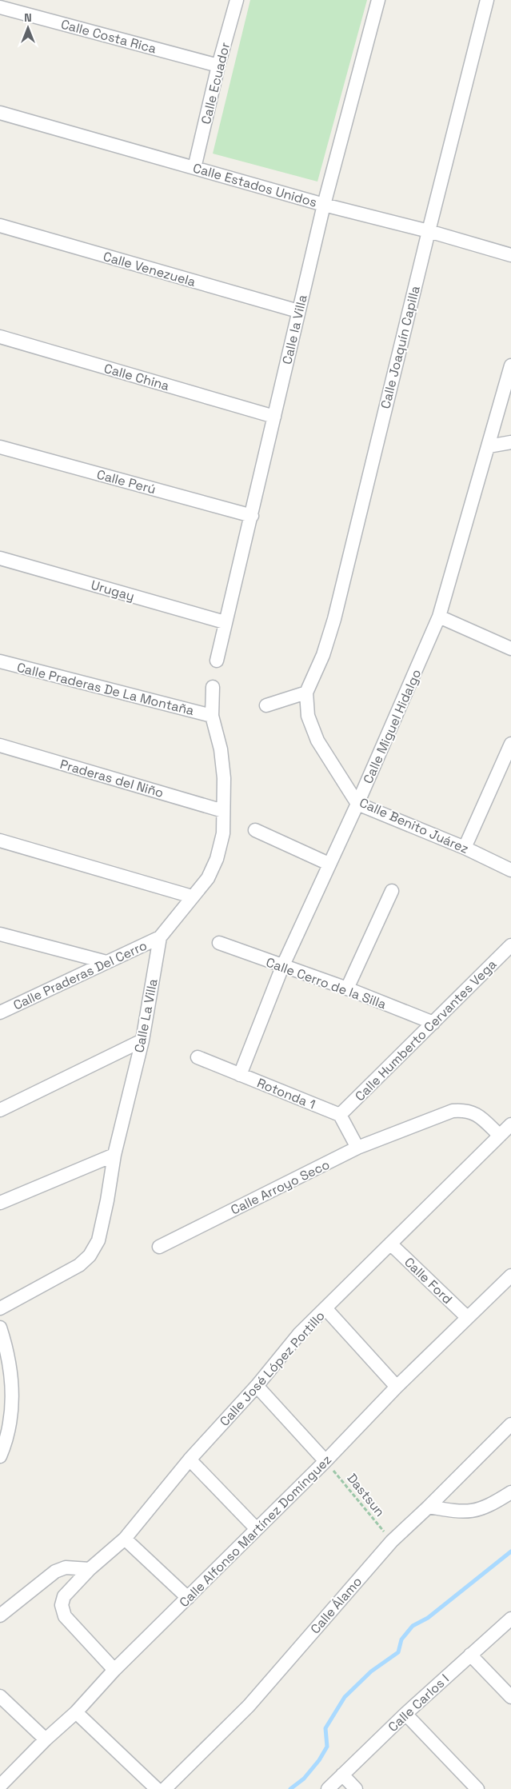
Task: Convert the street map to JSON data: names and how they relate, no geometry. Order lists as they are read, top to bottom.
{
  "streets": {
    "street": [
      "Calle Costa Rica",
      "Calle Ecuador",
      "Calle Estados Unidos",
      "Calle Venezuela",
      "Calle la Villa",
      "Calle Joaquín Capilla",
      "Calle China",
      "Calle Perú",
      "Urugay",
      "Calle Praderas De La Montaña",
      "Calle Miguel Hidalgo",
      "Praderas del Niño",
      "Calle Benito Juárez",
      "Calle Praderas Del Cerro",
      "Calle Cerro de la Silla",
      "Calle La Villa",
      "Calle Humberto Cervantes Vega",
      "Rotonda 1",
      "Calle Arroyo Seco",
      "Calle Ford",
      "Calle José López Portillo",
      "Calle Alfonso Martínez Domínguez",
      "Calle Álamo",
      "Calle Carlos I"
    ],
    "path": ["Dastsun"]
  },
  "crossings": [
    ["Calle Costa Rica", "Calle Ecuador"],
    ["Calle Ecuador", "Calle Estados Unidos"],
    ["Calle Estados Unidos", "Calle la Villa"],
    ["Calle Estados Unidos", "Calle Joaquín Capilla"],
    ["Calle Venezuela", "Calle la Villa"],
    ["Calle la Villa", "Calle China"],
    ["Calle la Villa", "Calle Perú"],
    ["Calle la Villa", "Urugay"],
    ["Calle Joaquín Capilla", "Calle Benito Juárez"],
    ["Calle Praderas De La Montaña", "Calle La Villa"],
    ["Calle Miguel Hidalgo", "Calle Benito Juárez"],
    ["Calle Miguel Hidalgo", "Calle Cerro de la Silla"],
    ["Calle Miguel Hidalgo", "Rotonda 1"],
    ["Praderas del Niño", "Calle La Villa"],
    ["Calle Praderas Del Cerro", "Calle La Villa"],
    ["Calle Cerro de la Silla", "Calle Humberto Cervantes Vega"],
    ["Calle Humberto Cervantes Vega", "Rotonda 1"],
    ["Calle Arroyo Seco", "Calle José López Portillo"],
    ["Calle Ford", "Calle José López Portillo"],
    ["Calle Ford", "Calle Alfonso Martínez Domínguez"],
    ["Calle José López Portillo", "Calle Alfonso Martínez Domínguez"],
    ["Dastsun", "Calle Alfonso Martínez Domínguez"],
    ["Dastsun", "Calle Álamo"]
  ],
  "north": "top"
}
